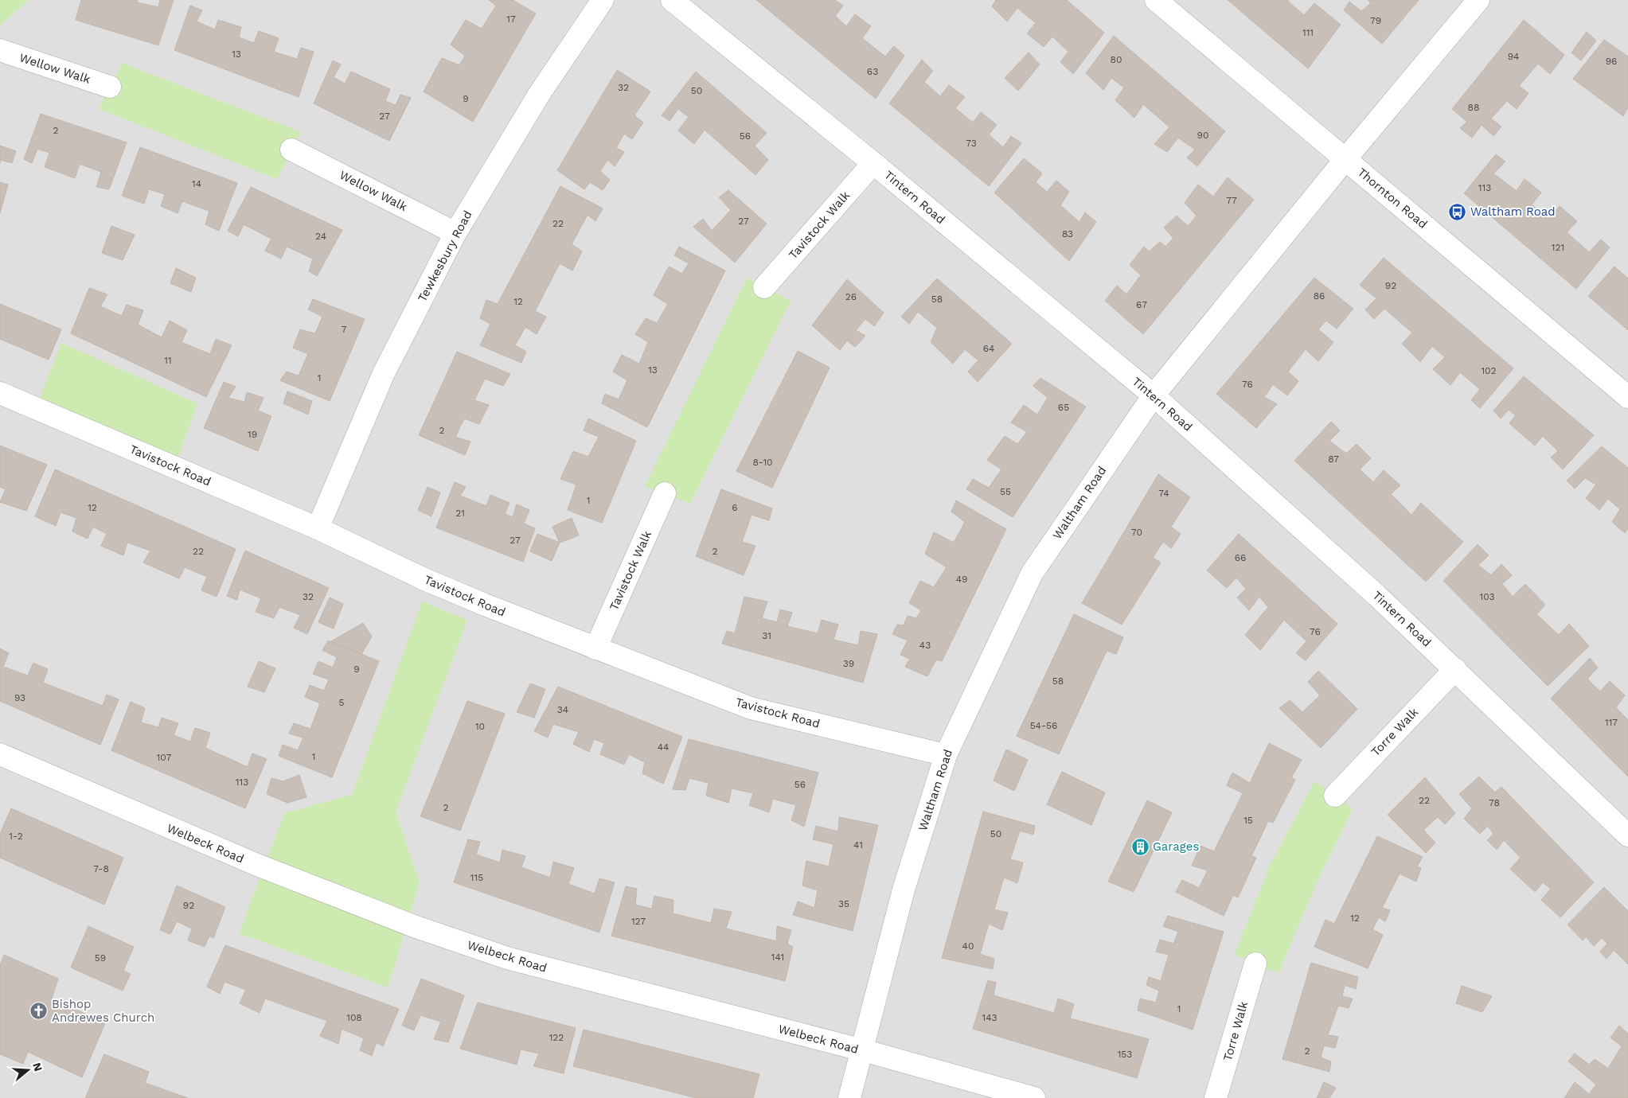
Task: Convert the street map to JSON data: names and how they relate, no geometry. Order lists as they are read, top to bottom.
{
  "streets": {
    "street": [
      "Wellow Walk",
      "Tintern Road",
      "Thornton Road",
      "Tavistock Walk",
      "Tewkesbury Road",
      "Tavistock Road",
      "Waltham Road",
      "Torre Walk",
      "Welbeck Road"
    ]
  },
  "crossings": [
    ["Wellow Walk", "Tewkesbury Road"],
    ["Tintern Road", "Tavistock Walk"],
    ["Tintern Road", "Waltham Road"],
    ["Tintern Road", "Torre Walk"],
    ["Thornton Road", "Waltham Road"],
    ["Tavistock Walk", "Tavistock Road"],
    ["Tewkesbury Road", "Tavistock Road"],
    ["Tavistock Road", "Waltham Road"],
    ["Waltham Road", "Welbeck Road"]
  ],
  "places": {
    "bus stop": ["Waltham Road"],
    "building": ["Garages"],
    "church": ["Bishop Andrewes Church"]
  },
  "house_numbers": [
    "17",
    "79",
    "111",
    "13",
    "94",
    "80",
    "96",
    "63",
    "32",
    "50",
    "9",
    "88",
    "27",
    "2",
    "90",
    "56",
    "73",
    "14",
    "113",
    "77",
    "27",
    "22",
    "83",
    "24",
    "121",
    "92",
    "86",
    "26",
    "58",
    "12",
    "67",
    "7",
    "64",
    "11",
    "13",
    "102",
    "1",
    "76",
    "65",
    "2",
    "19",
    "87",
    "8-10",
    "55",
    "74",
    "1",
    "12",
    "6",
    "21",
    "70",
    "27",
    "22",
    "2",
    "66",
    "49",
    "32",
    "103",
    "76",
    "31",
    "43",
    "39",
    "9",
    "58",
    "93",
    "5",
    "34",
    "117",
    "54-56",
    "10",
    "44",
    "1",
    "107",
    "113",
    "56",
    "22",
    "78",
    "2",
    "15",
    "50",
    "1-2",
    "41",
    "7-8",
    "115",
    "35",
    "92",
    "12",
    "127",
    "40",
    "141",
    "59",
    "1",
    "108",
    "143",
    "122",
    "2",
    "153"
  ],
  "north": "right"
}
